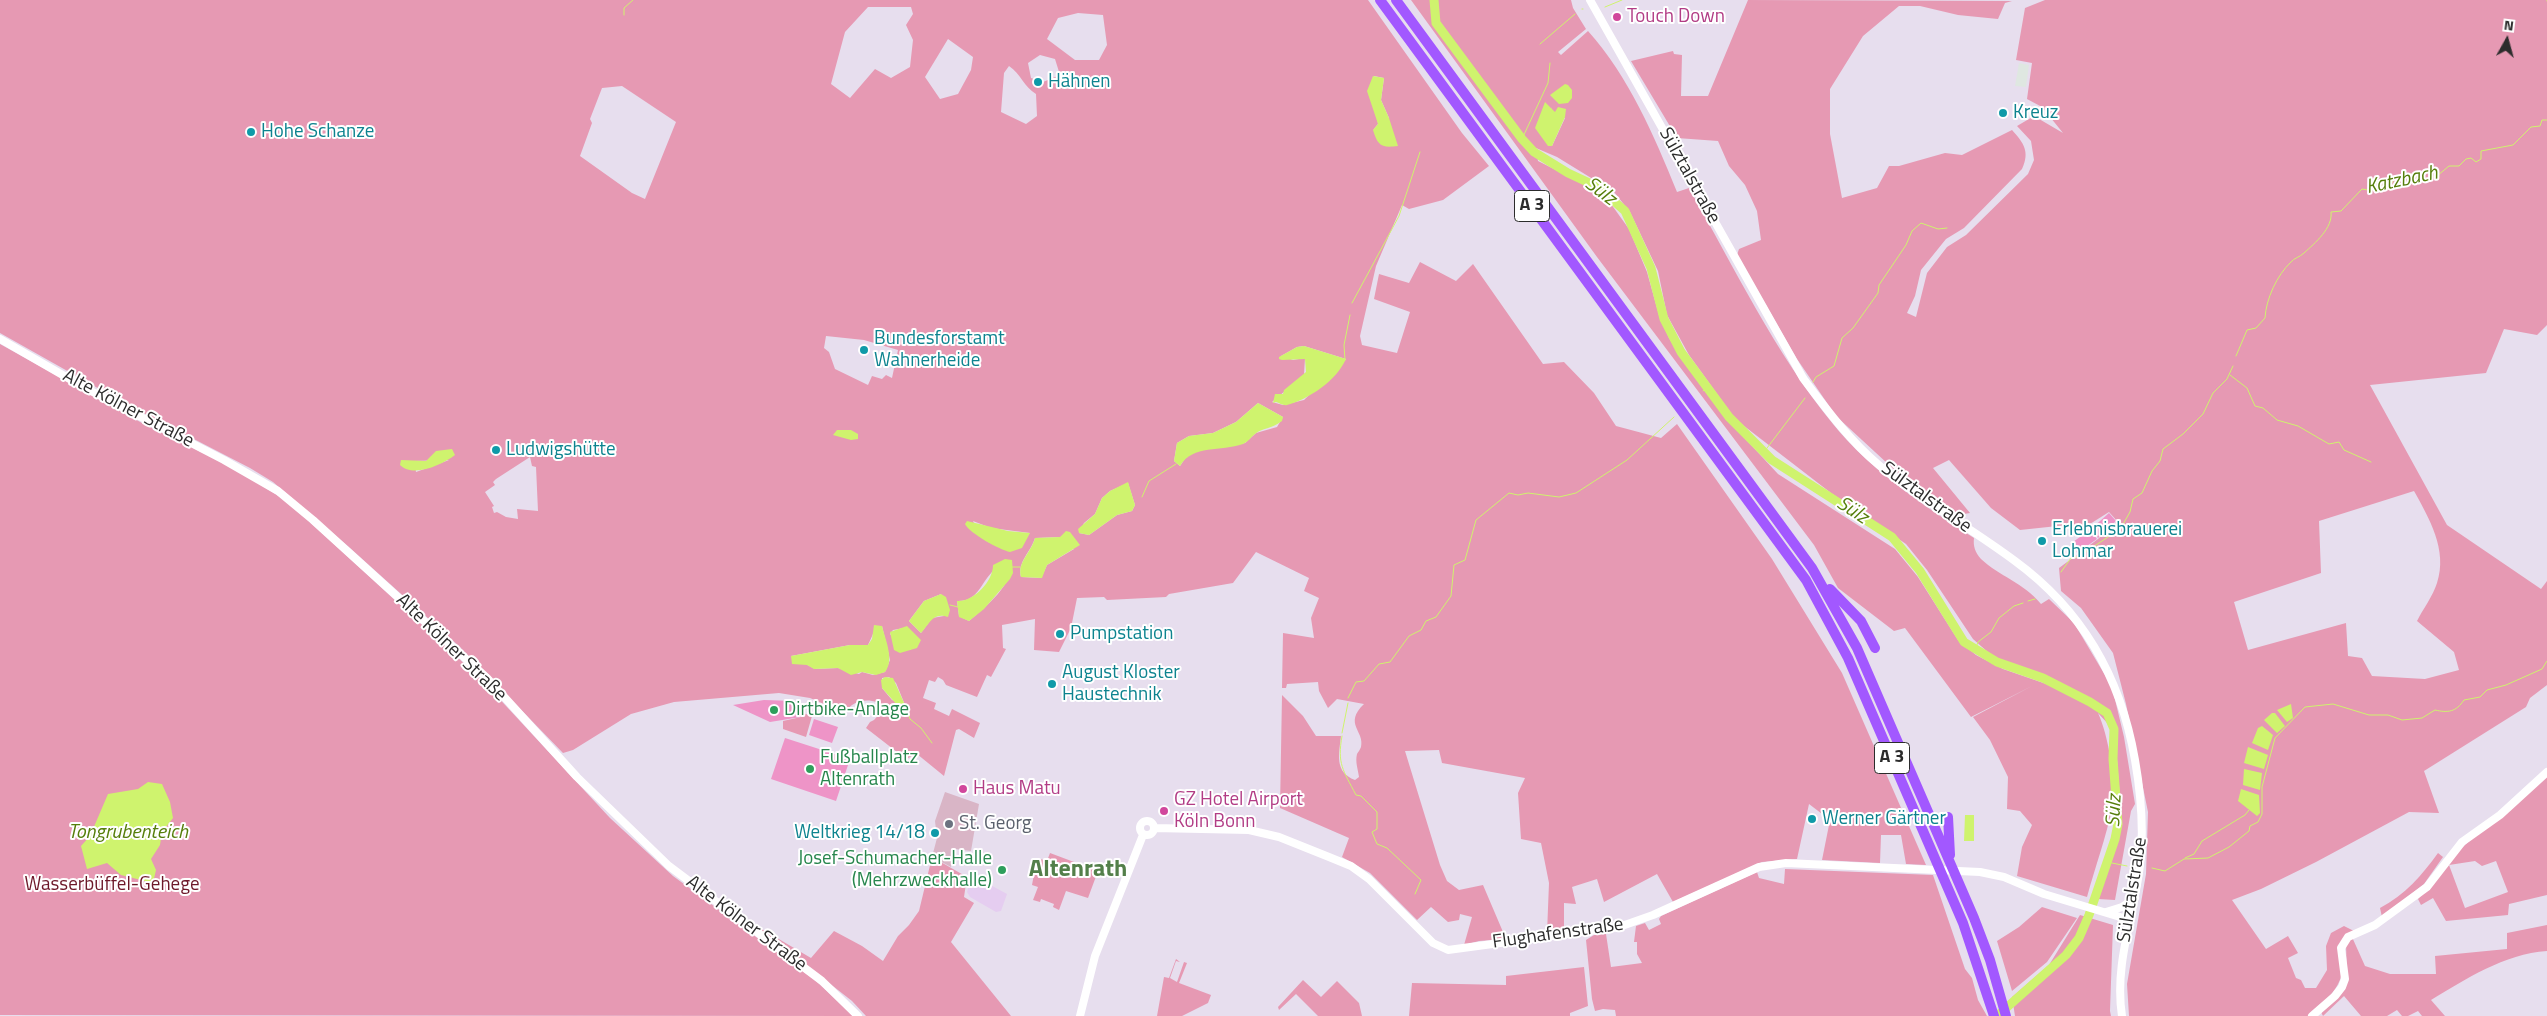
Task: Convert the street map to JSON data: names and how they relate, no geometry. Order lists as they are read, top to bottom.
{
  "streets": {
    "highway": ["A 3"],
    "main road": ["Sülztalstraße", "Alte Kölner Straße", "Flughafenstraße"]
  },
  "districts": ["Altenrath"],
  "water": ["Katzbach", "Sülz", "Tongrubenteich"],
  "parks": ["Wasserbüffel-Gehege"],
  "places": [
    "Touch Down",
    "Hähnen",
    "Kreuz",
    "Hohe Schanze",
    "Bundesforstamt Wahnerheide",
    "Ludwigshütte",
    "Erlebnisbrauerei Lohmar",
    "Pumpstation",
    "August Kloster Haustechnik",
    "Dirtbike-Anlage",
    "Fußballplatz Altenrath",
    "Haus Matu",
    "GZ Hotel Airport Köln Bonn",
    "Werner Gärtner",
    "St. Georg",
    "Weltkrieg 14/18",
    "Josef-Schumacher-Halle (Mehrzweckhalle)"
  ],
  "north": "top"
}
